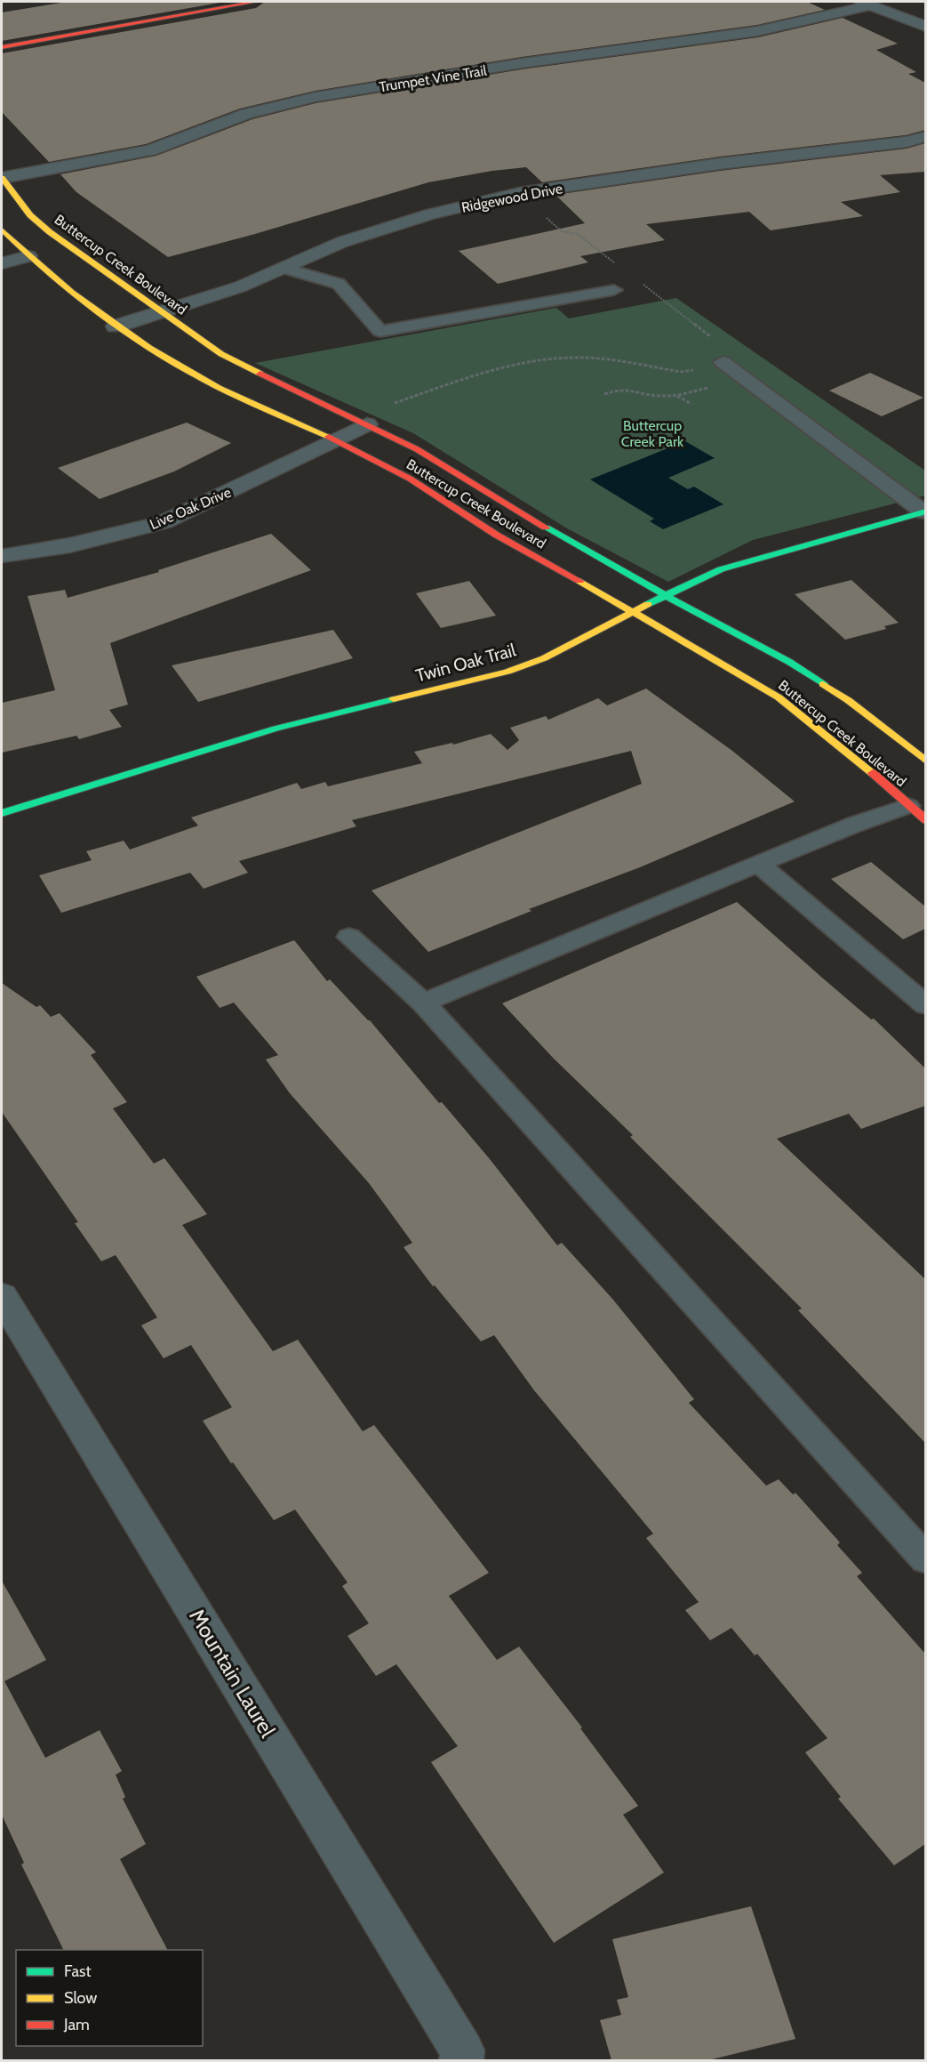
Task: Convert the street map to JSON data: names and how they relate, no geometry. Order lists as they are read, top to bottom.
{
  "streets": {
    "street": [
      "Trumpet Vine Trail",
      "Ridgewood Drive",
      "Buttercup Creek Boulevard",
      "Live Oak Drive",
      "Twin Oak Trail",
      "Mountain Laurel"
    ]
  },
  "crossings": [
    ["Trumpet Vine Trail", "Buttercup Creek Boulevard"],
    ["Ridgewood Drive", "Buttercup Creek Boulevard"],
    ["Buttercup Creek Boulevard", "Live Oak Drive"],
    ["Buttercup Creek Boulevard", "Twin Oak Trail"]
  ],
  "parks": ["Buttercup Creek Park"],
  "legend": ["Fast", "Slow", "Jam"]
}
